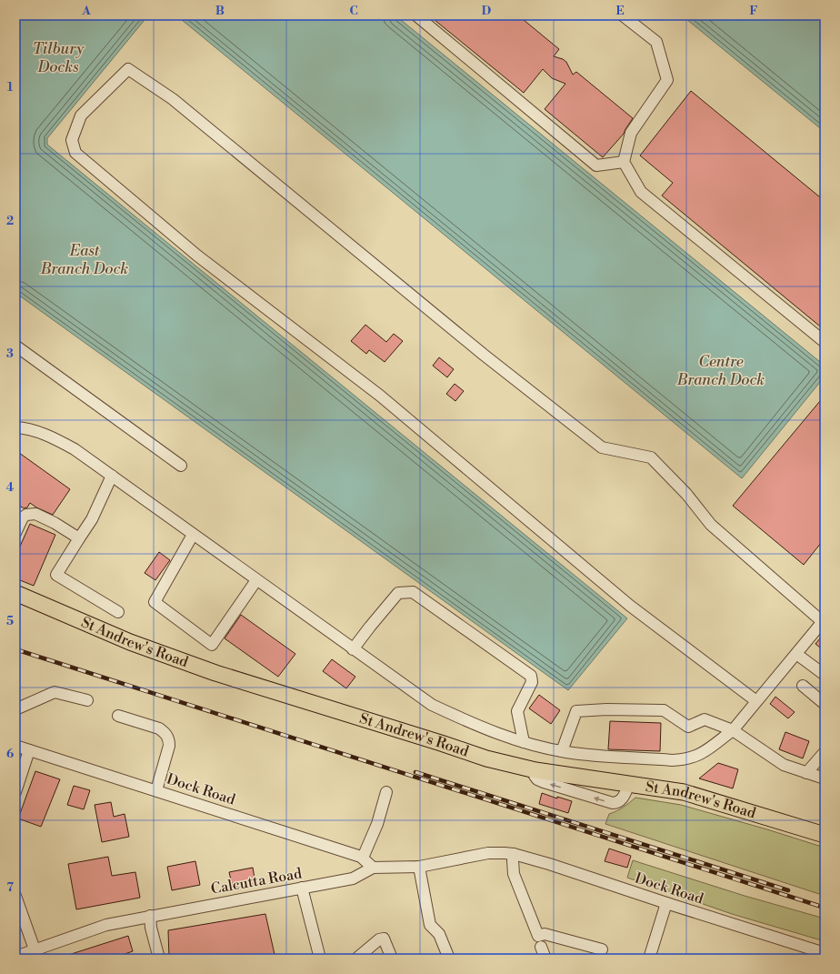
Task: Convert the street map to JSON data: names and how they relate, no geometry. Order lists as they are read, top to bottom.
{
  "streets": {
    "highway": ["St Andrew's Road"],
    "street": ["Dock Road", "Calcutta Road"]
  },
  "crossings": [
    ["Dock Road", "Calcutta Road"]
  ],
  "water": ["Tilbury Docks", "East Branch Dock", "Centre Branch Dock"],
  "grid": {
    "columns": [
      "A",
      "B",
      "C",
      "D",
      "E",
      "F"
    ],
    "rows": [
      "1",
      "2",
      "3",
      "4",
      "5",
      "6",
      "7"
    ]
  }
}
